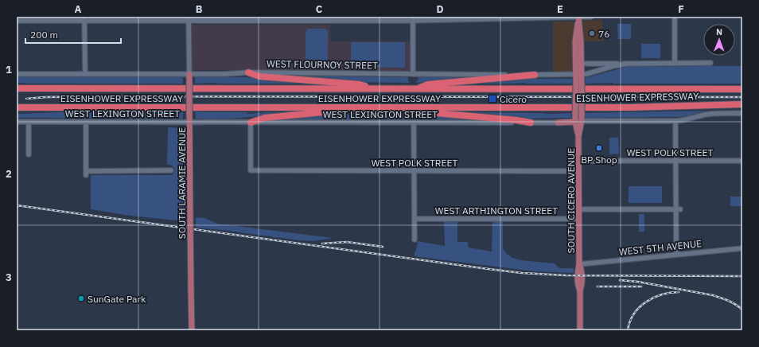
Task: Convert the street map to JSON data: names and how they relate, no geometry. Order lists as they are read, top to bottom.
{
  "streets": {
    "highway": ["EISENHOWER EXPRESSWAY"],
    "main road": ["WEST LEXINGTON STREET", "SOUTH LARAMIE AVENUE", "SOUTH CICERO AVENUE"],
    "street": [
      "WEST FLOURNOY STREET",
      "WEST POLK STREET",
      "WEST ARTHINGTON STREET",
      "WEST 5TH AVENUE"
    ]
  },
  "crossings": [
    ["WEST FLOURNOY STREET", "SOUTH LARAMIE AVENUE"],
    ["WEST FLOURNOY STREET", "SOUTH CICERO AVENUE"],
    ["WEST LEXINGTON STREET", "WEST POLK STREET"],
    ["WEST LEXINGTON STREET", "SOUTH LARAMIE AVENUE"],
    ["WEST LEXINGTON STREET", "SOUTH CICERO AVENUE"],
    ["WEST POLK STREET", "SOUTH CICERO AVENUE"],
    ["SOUTH CICERO AVENUE", "WEST ARTHINGTON STREET"],
    ["SOUTH CICERO AVENUE", "WEST 5TH AVENUE"]
  ],
  "places": {
    "other": ["76", "BP Shop", "SunGate Park"],
    "transit": ["Cicero"]
  },
  "scale_bar": "200 m",
  "north": "top",
  "grid": {
    "columns": [
      "A",
      "B",
      "C",
      "D",
      "E",
      "F"
    ],
    "rows": ["1", "2", "3"]
  }
}
